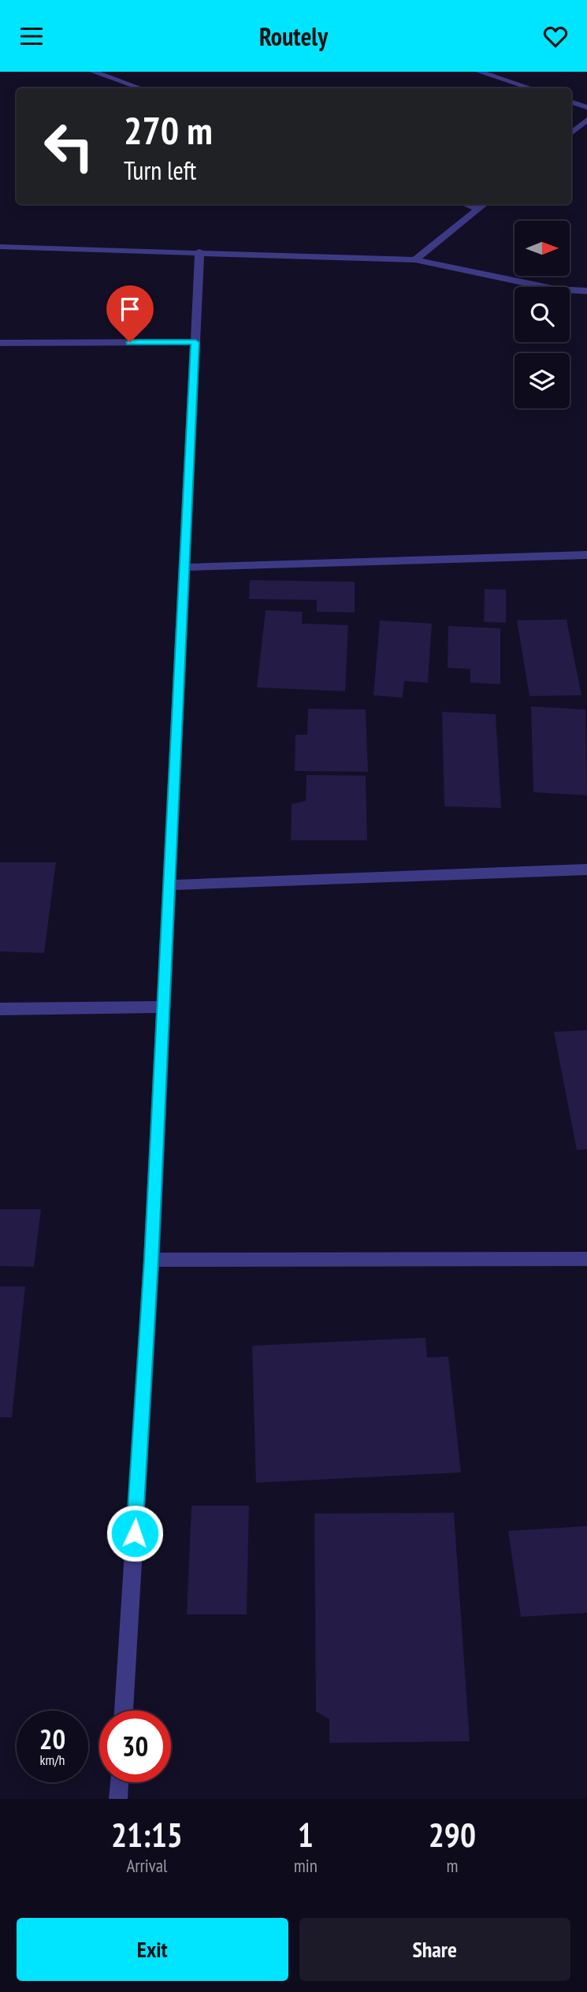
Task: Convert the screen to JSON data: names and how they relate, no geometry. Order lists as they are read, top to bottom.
{
  "north": "right",
  "page": {
    "header": "Routely",
    "turn": ["270 m", "Turn left"],
    "speed": "20 km/h",
    "limit": "30",
    "eta": [
      "21:15",
      "Arrival",
      "1",
      "min",
      "290",
      "m"
    ],
    "buttons": ["Exit", "Share"]
  }
}
